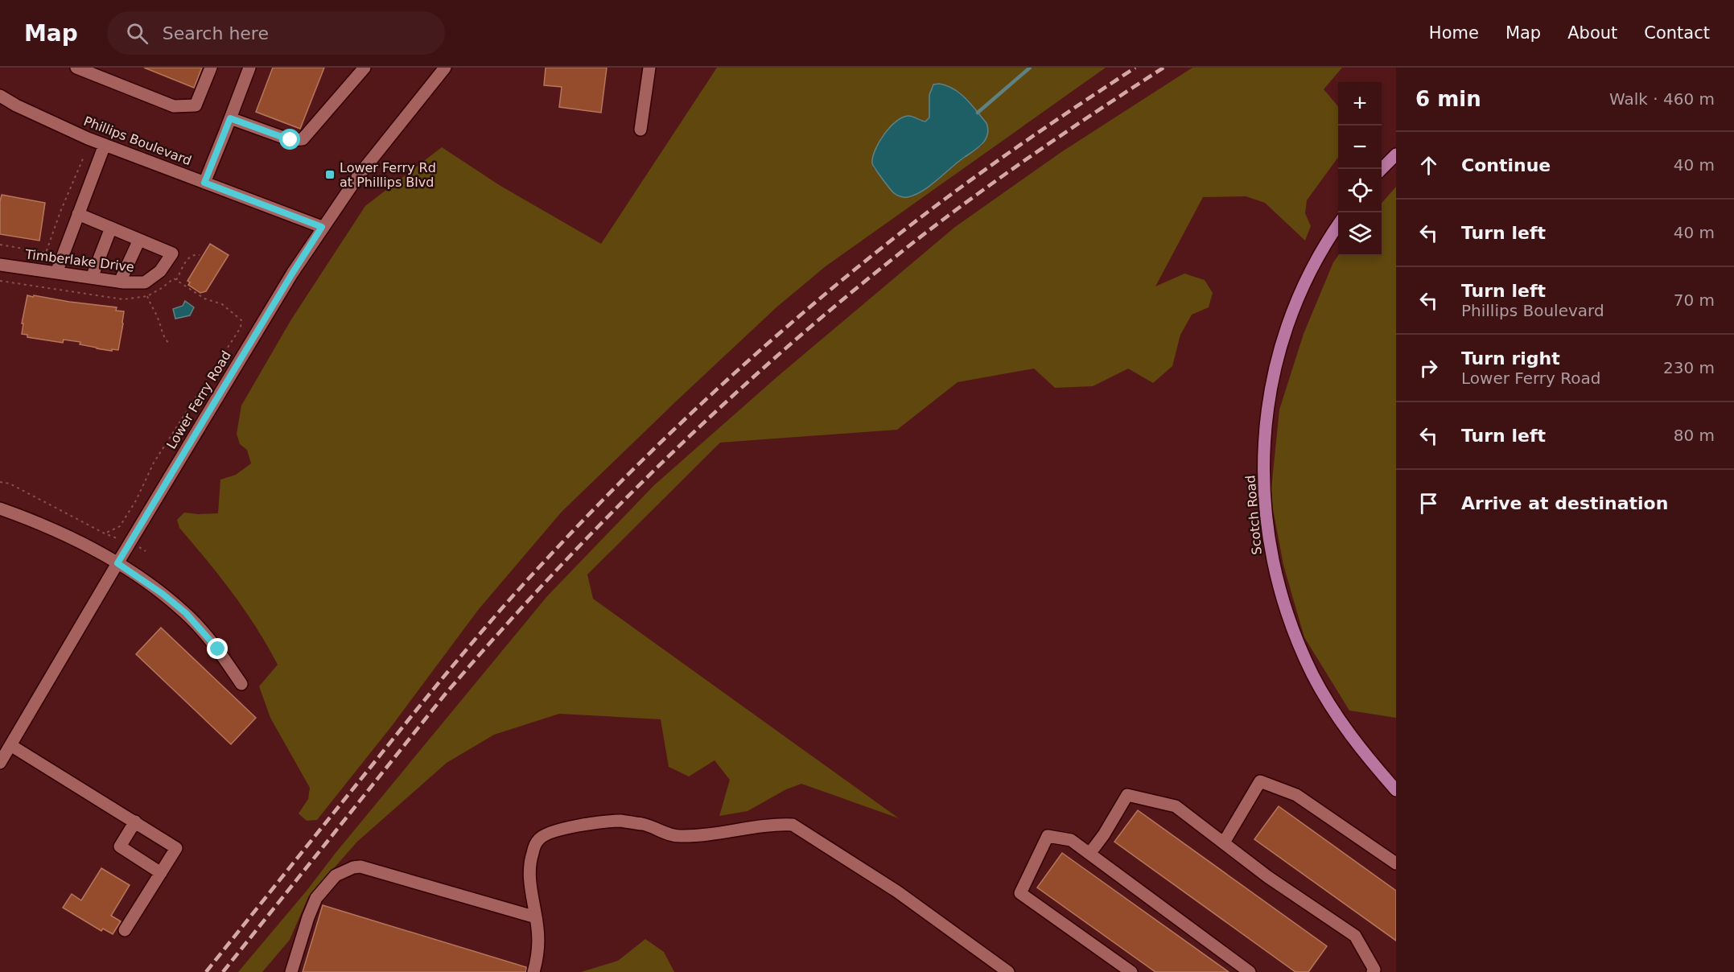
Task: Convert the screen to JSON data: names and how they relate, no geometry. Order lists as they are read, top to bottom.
{
  "streets": {
    "main road": ["Scotch Road"],
    "street": ["Phillips Boulevard", "Timberlake Drive", "Lower Ferry Road"]
  },
  "crossings": [
    ["Phillips Boulevard", "Lower Ferry Road"]
  ],
  "places": {
    "transit": ["Lower Ferry Rd at Phillips Blvd"]
  },
  "page": {
    "header": "Map",
    "search": "Search here",
    "nav": [
      "Home",
      "Map",
      "About",
      "Contact"
    ],
    "heading": ["6 min", "Walk · 460 m"],
    "map_buttons": ["+", "−"],
    "list": [
      ["Continue", "40 m"],
      ["Turn left", "40 m"],
      ["Turn left", "Phillips Boulevard", "70 m"],
      ["Turn right", "Lower Ferry Road", "230 m"],
      ["Turn left", "80 m"],
      "Arrive at destination"
    ]
  }
}
